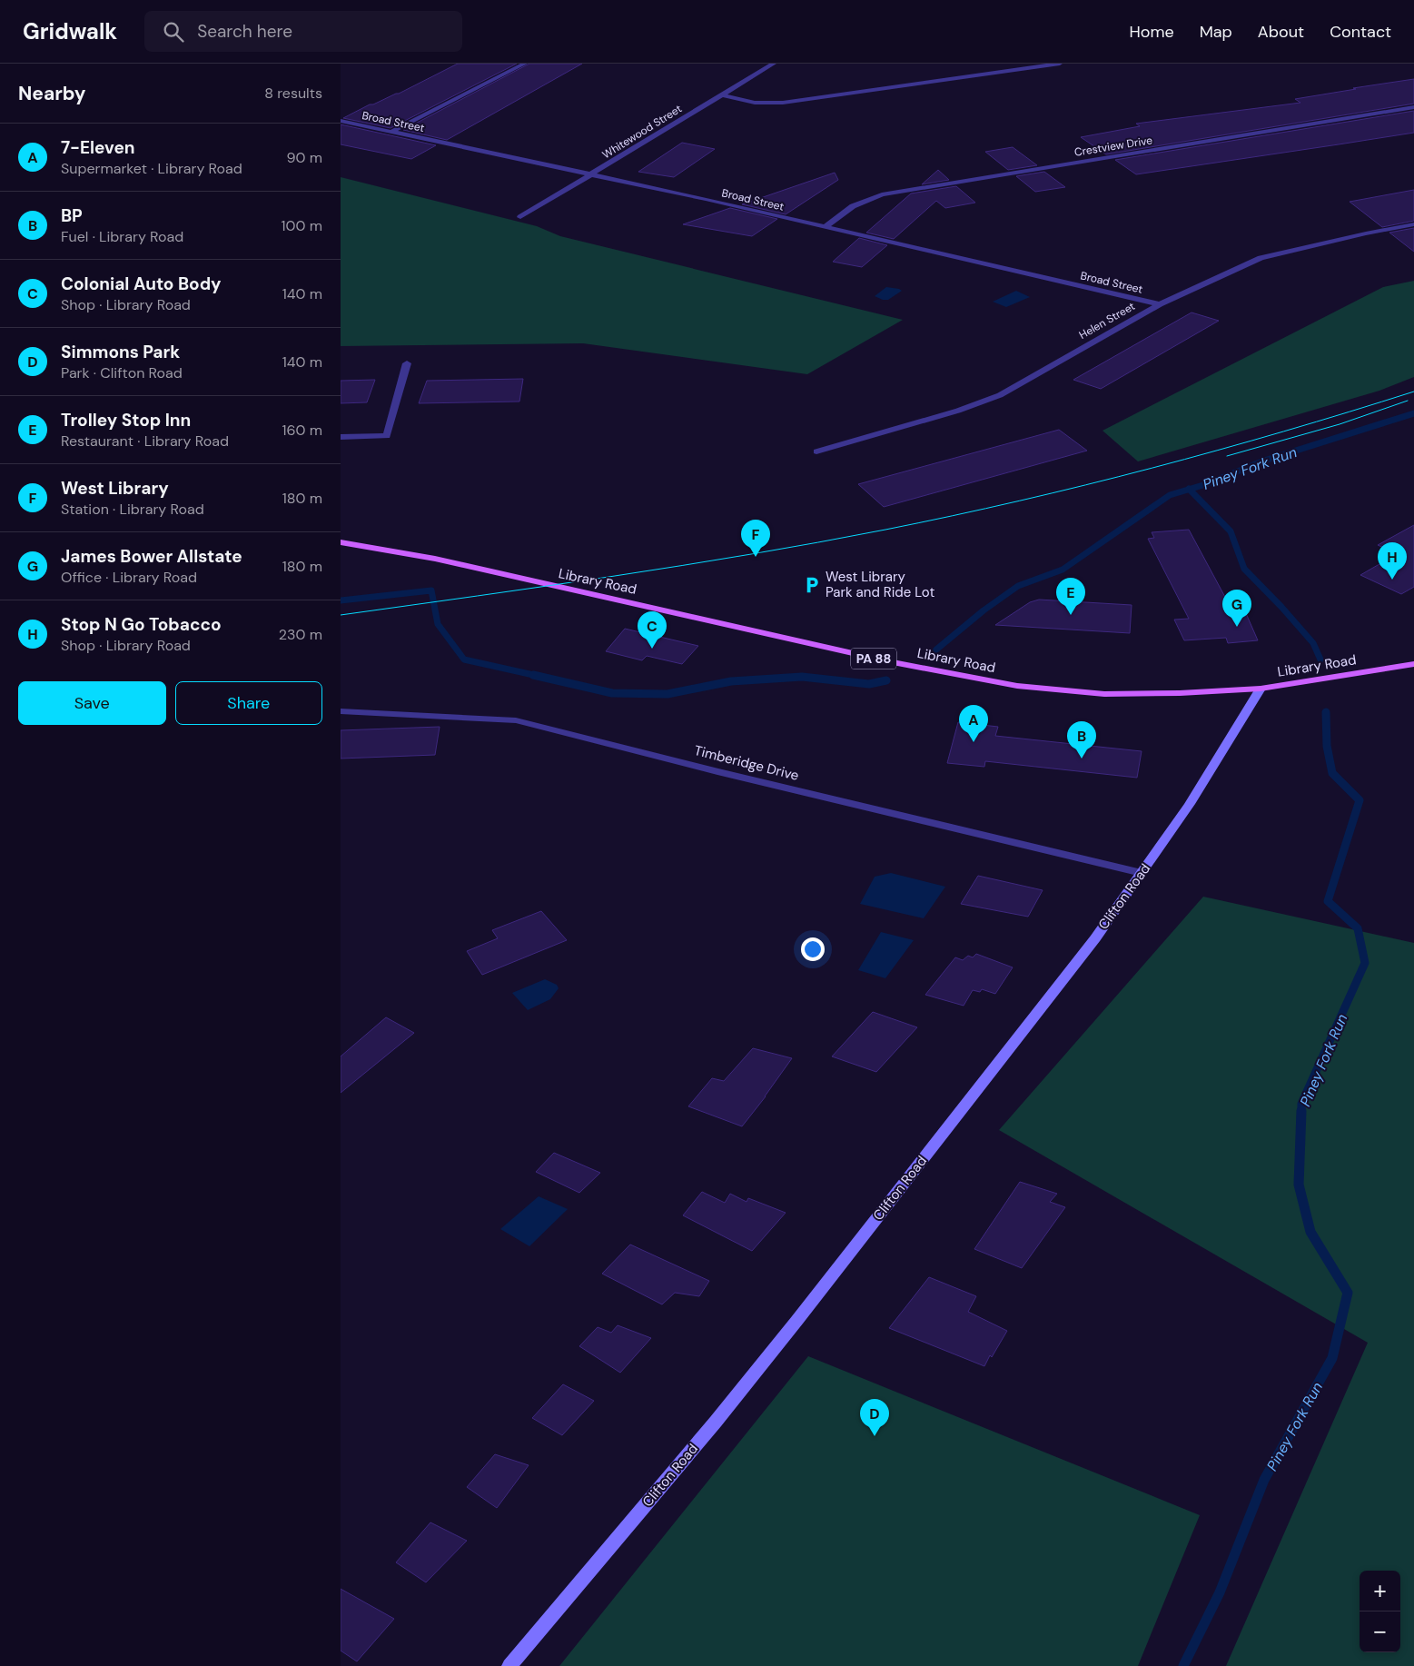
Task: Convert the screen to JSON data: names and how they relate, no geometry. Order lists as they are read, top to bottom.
{
  "streets": {
    "main road": ["Library Road", "PA 88", "Clifton Road"],
    "street": [
      "Broad Street",
      "Whitewood Street",
      "Crestview Drive",
      "Helen Street",
      "Timberidge Drive"
    ]
  },
  "crossings": [
    ["Broad Street", "Whitewood Street"],
    ["Broad Street", "Crestview Drive"],
    ["Broad Street", "Helen Street"],
    ["Library Road", "Clifton Road"],
    ["Timberidge Drive", "Clifton Road"]
  ],
  "water": ["Piney Fork Run"],
  "places": {
    "parking": ["West Library Park and Ride Lot"]
  },
  "page": {
    "header": "Gridwalk",
    "search": "Search here",
    "nav": [
      "Home",
      "Map",
      "About",
      "Contact"
    ],
    "heading": ["Nearby", "8 results"],
    "list": [
      {
        "mark": "A",
        "name": "7-Eleven",
        "note": "Supermarket · Library Road",
        "value": "90 m"
      },
      {
        "mark": "B",
        "name": "BP",
        "note": "Fuel · Library Road",
        "value": "100 m"
      },
      {
        "mark": "C",
        "name": "Colonial Auto Body",
        "note": "Shop · Library Road",
        "value": "140 m"
      },
      {
        "mark": "D",
        "name": "Simmons Park",
        "note": "Park · Clifton Road",
        "value": "140 m"
      },
      {
        "mark": "E",
        "name": "Trolley Stop Inn",
        "note": "Restaurant · Library Road",
        "value": "160 m"
      },
      {
        "mark": "F",
        "name": "West Library",
        "note": "Station · Library Road",
        "value": "180 m"
      },
      {
        "mark": "G",
        "name": "James Bower Allstate",
        "note": "Office · Library Road",
        "value": "180 m"
      },
      {
        "mark": "H",
        "name": "Stop N Go Tobacco",
        "note": "Shop · Library Road",
        "value": "230 m"
      }
    ],
    "pins": [
      "F",
      "H",
      "E",
      "G",
      "C",
      "A",
      "B",
      "D"
    ],
    "buttons": ["Save", "Share"],
    "map_buttons": ["+", "−"]
  }
}
